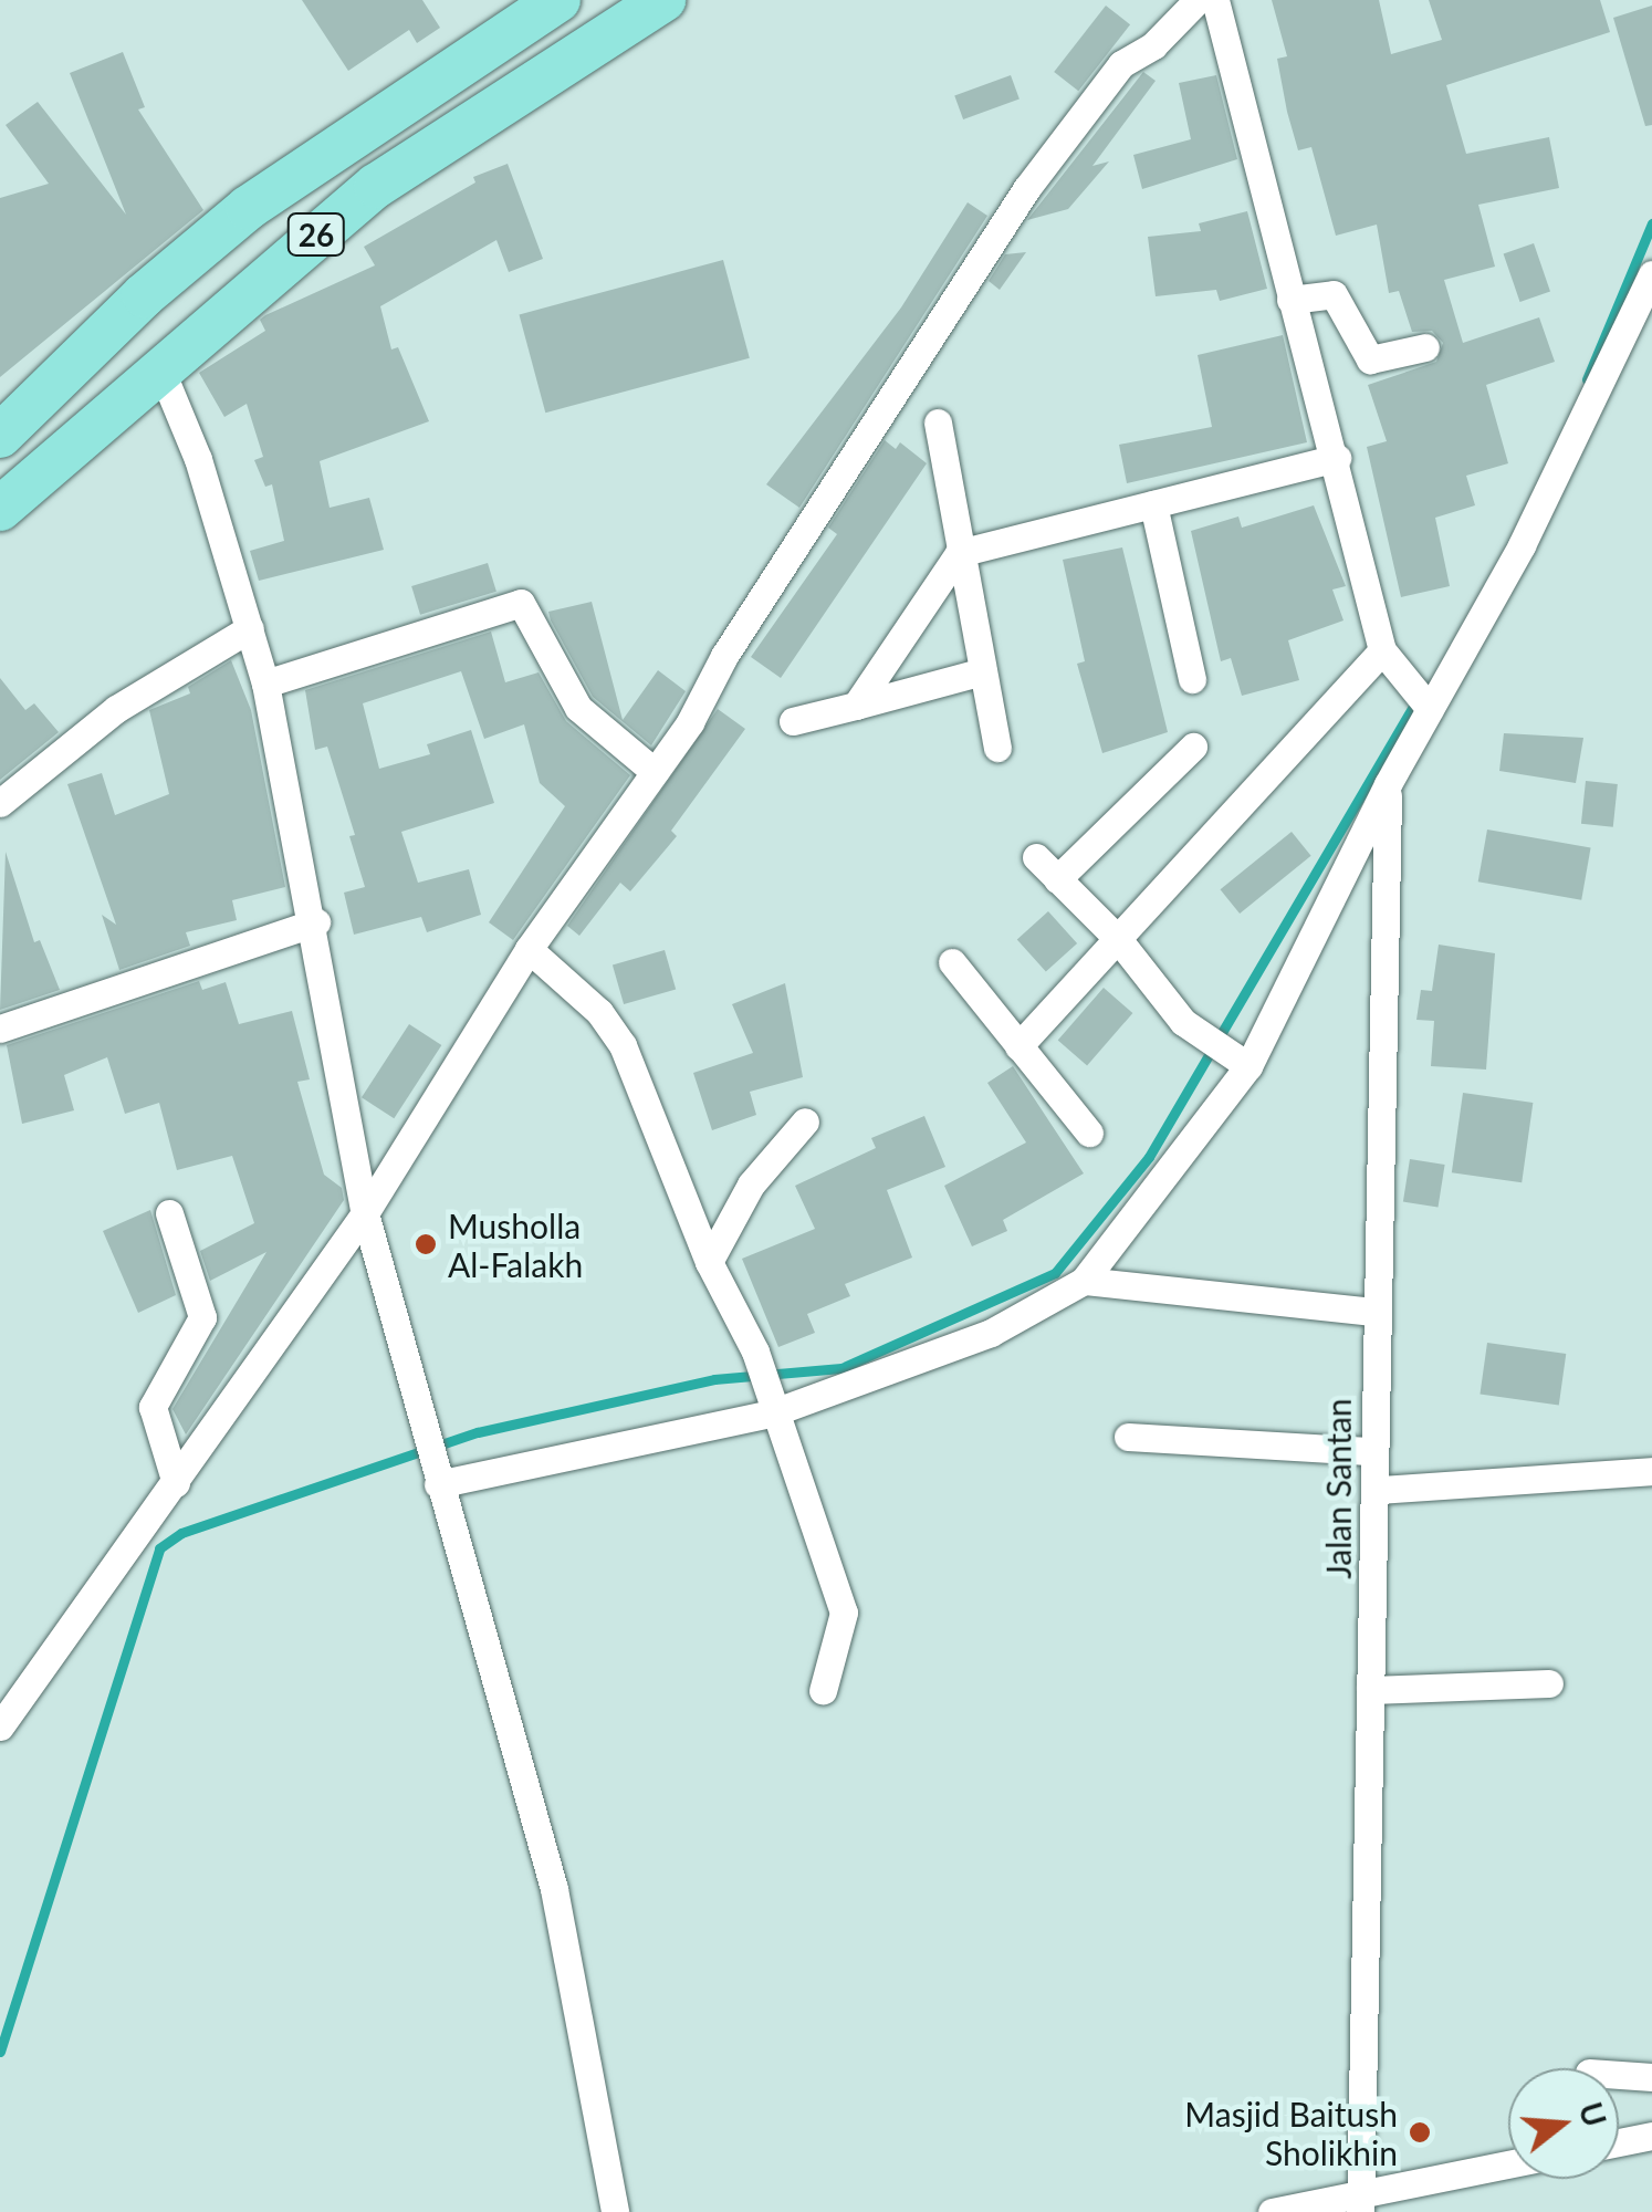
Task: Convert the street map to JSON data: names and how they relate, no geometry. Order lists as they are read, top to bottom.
{
  "streets": {
    "highway": ["26"],
    "street": ["Jalan Santan"]
  },
  "places": ["Musholla Al-Falakh", "Masjid Baitush Sholikhin"],
  "north": "right"
}
